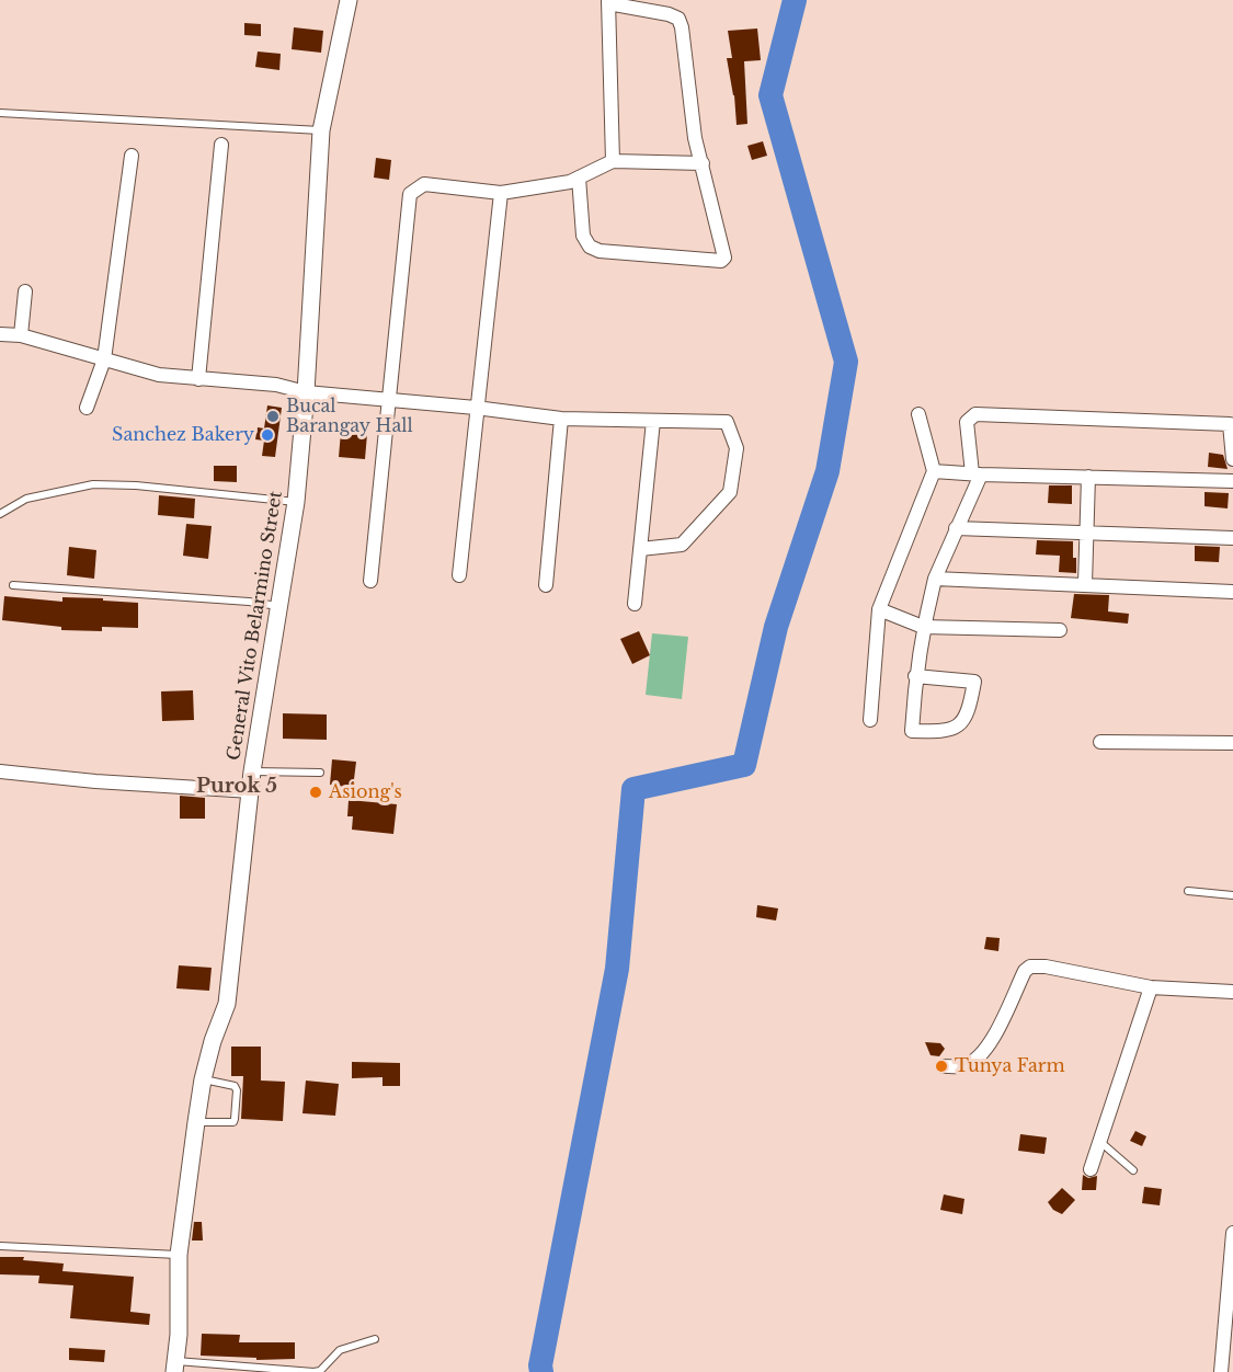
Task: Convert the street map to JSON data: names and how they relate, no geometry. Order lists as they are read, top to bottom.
{
  "streets": {
    "street": ["General Vito Belarmino Street"]
  },
  "districts": ["Purok 5"],
  "places": [
    "Bucal Barangay Hall",
    "Sanchez Bakery",
    "Asiong's",
    "Tunya Farm"
  ]
}
